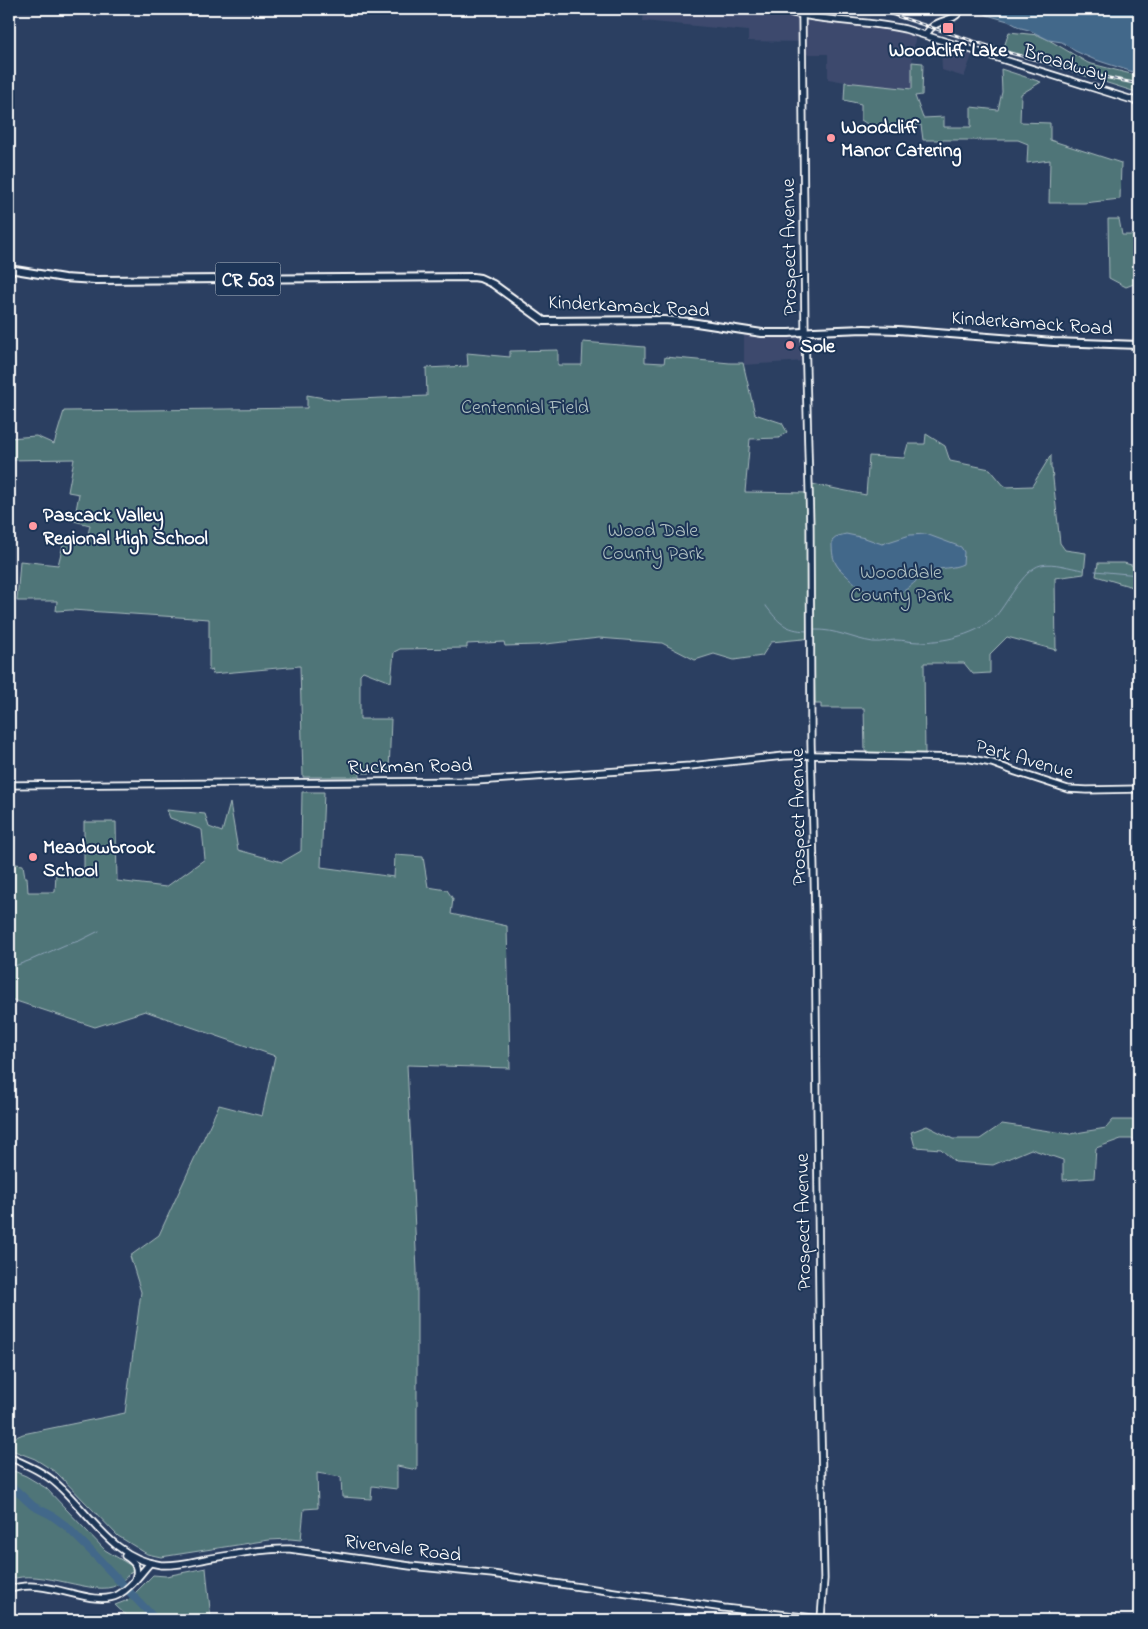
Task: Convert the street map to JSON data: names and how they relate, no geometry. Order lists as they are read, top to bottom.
{
  "streets": {
    "main road": [
      "Broadway",
      "Prospect Avenue",
      "CR 503",
      "Kinderkamack Road",
      "Park Avenue",
      "Ruckman Road",
      "Rivervale Road"
    ]
  },
  "crossings": [
    ["Broadway", "Prospect Avenue"],
    ["Prospect Avenue", "Kinderkamack Road"],
    ["Prospect Avenue", "Park Avenue"],
    ["Prospect Avenue", "Ruckman Road"],
    ["Prospect Avenue", "Rivervale Road"],
    ["Park Avenue", "Ruckman Road"]
  ],
  "parks": ["Centennial Field", "Wood Dale County Park", "Wooddale County Park"],
  "places": {
    "transit": ["Woodcliff Lake"],
    "other": [
      "Woodcliff Manor Catering",
      "Sole",
      "Pascack Valley Regional High School",
      "Meadowbrook School"
    ]
  }
}
